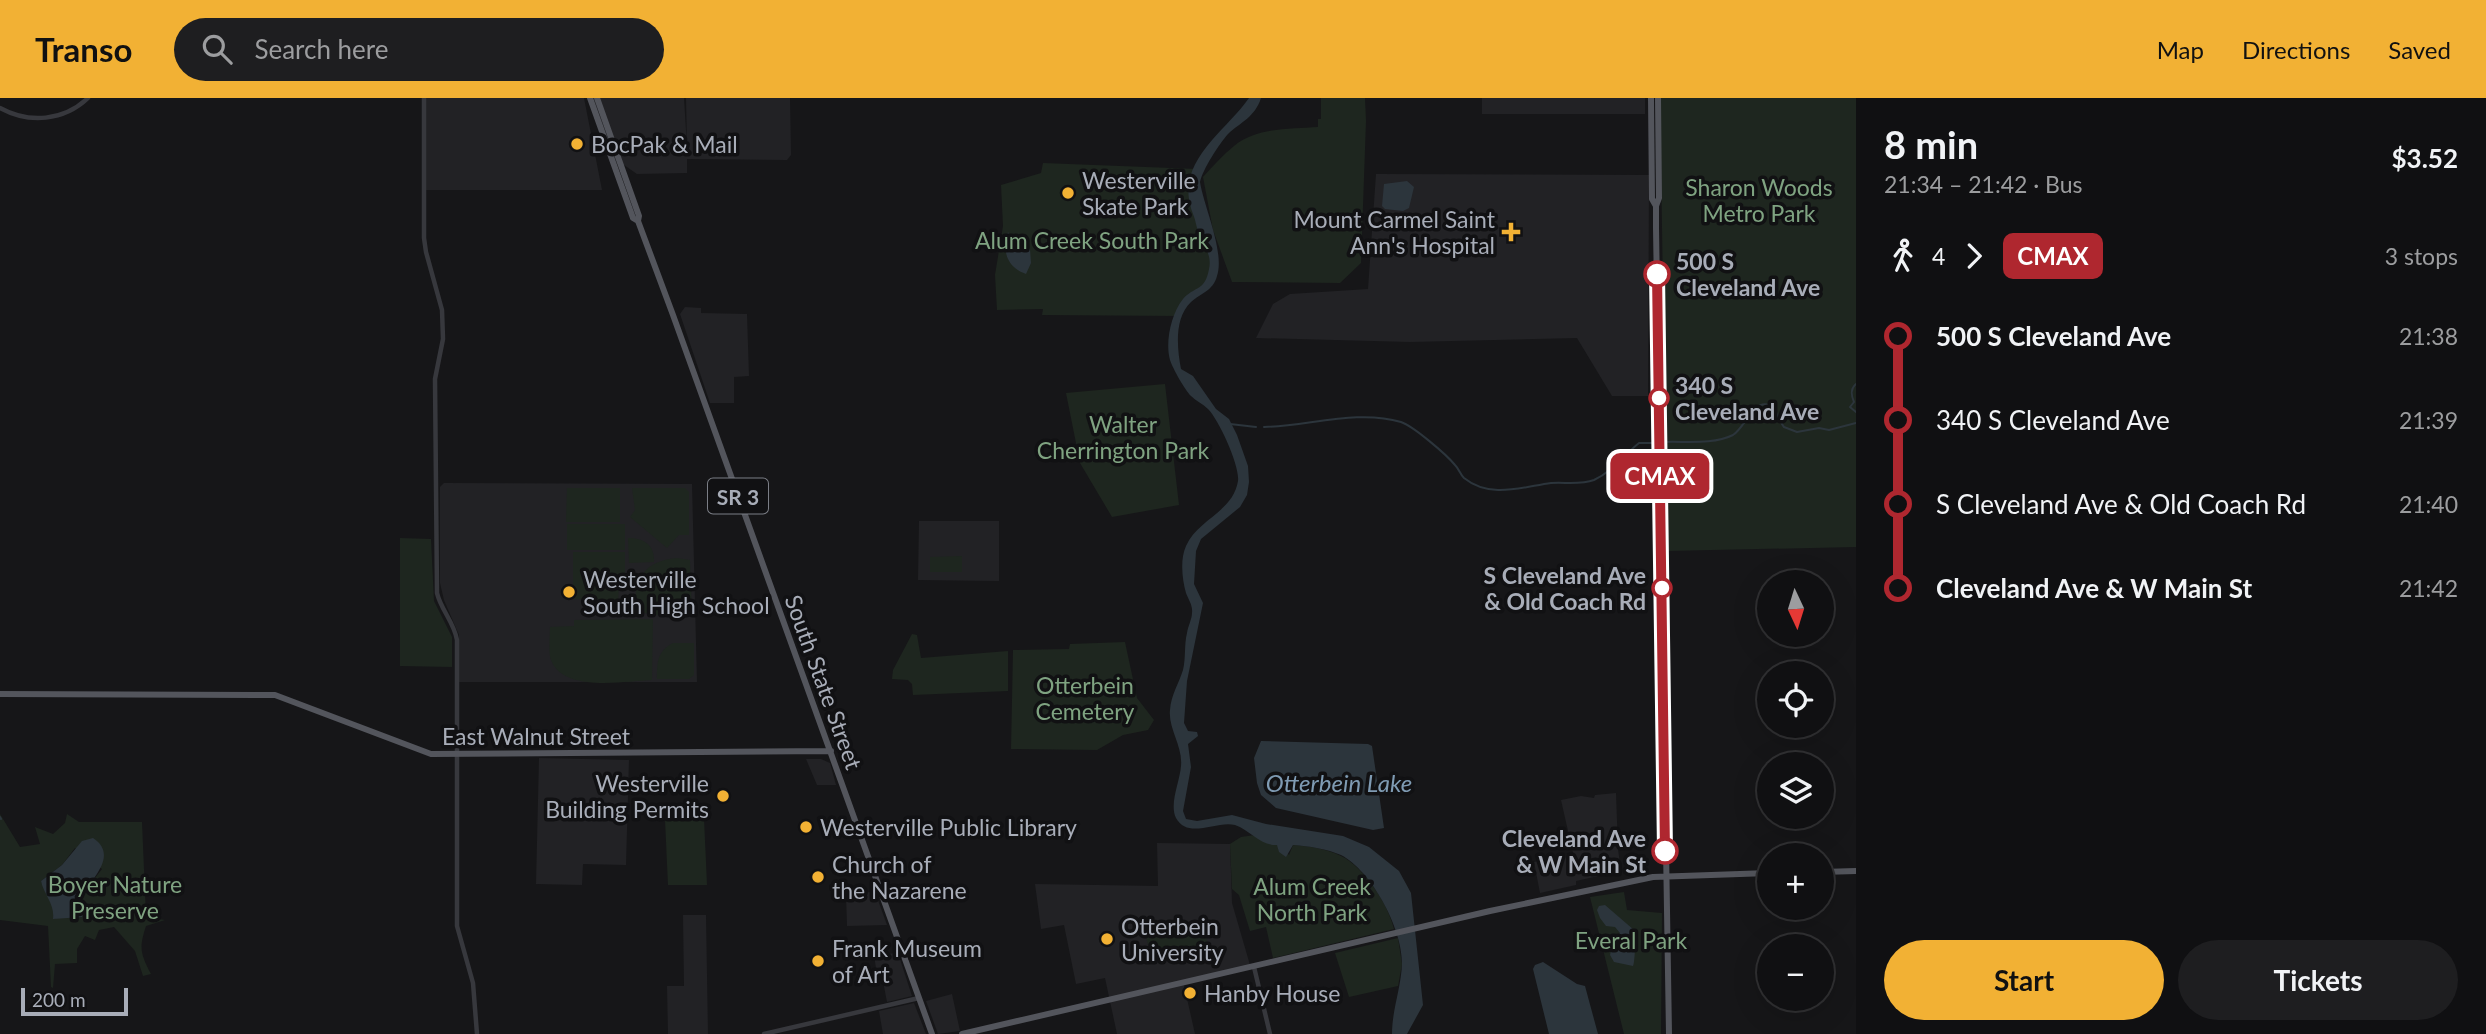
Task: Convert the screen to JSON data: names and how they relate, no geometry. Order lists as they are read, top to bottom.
{
  "streets": {
    "main road": ["SR 3", "South State Street", "East Walnut Street"]
  },
  "crossings": [
    ["SR 3", "South State Street"],
    ["South State Street", "East Walnut Street"]
  ],
  "water": ["Otterbein Lake"],
  "parks": [
    "Sharon Woods Metro Park",
    "Alum Creek South Park",
    "Walter Cherrington Park",
    "Otterbein Cemetery",
    "Boyer Nature Preserve",
    "Alum Creek North Park",
    "Everal Park"
  ],
  "places": {
    "other": [
      "BocPak & Mail",
      "Westerville Skate Park",
      "500 S Cleveland Ave",
      "340 S Cleveland Ave",
      "S Cleveland Ave & Old Coach Rd",
      "Westerville South High School",
      "Westerville Building Permits",
      "Westerville Public Library",
      "Cleveland Ave & W Main St",
      "Church of the Nazarene",
      "Otterbein University",
      "Frank Museum of Art",
      "Hanby House"
    ],
    "health": ["Mount Carmel Saint Ann's Hospital"]
  },
  "lines": ["bus line CMAX"],
  "scale_bar": "200 m",
  "north": "bottom",
  "page": {
    "header": "Transo",
    "search": "Search here",
    "nav": ["Map", "Directions", "Saved"],
    "on_map": "CMAX",
    "heading": ["8 min", "21:34 – 21:42 · Bus", "$3.52"],
    "legs": ["4", "CMAX", "3 stops"],
    "list": [
      {
        "name": "500 S Cleveland Ave",
        "value": "21:38"
      },
      {
        "name": "340 S Cleveland Ave",
        "value": "21:39"
      },
      {
        "name": "S Cleveland Ave & Old Coach Rd",
        "value": "21:40"
      },
      {
        "name": "Cleveland Ave & W Main St",
        "value": "21:42"
      }
    ],
    "map_buttons": ["+", "−"],
    "buttons": ["Start", "Tickets"],
    "scale": "200 m"
  }
}
